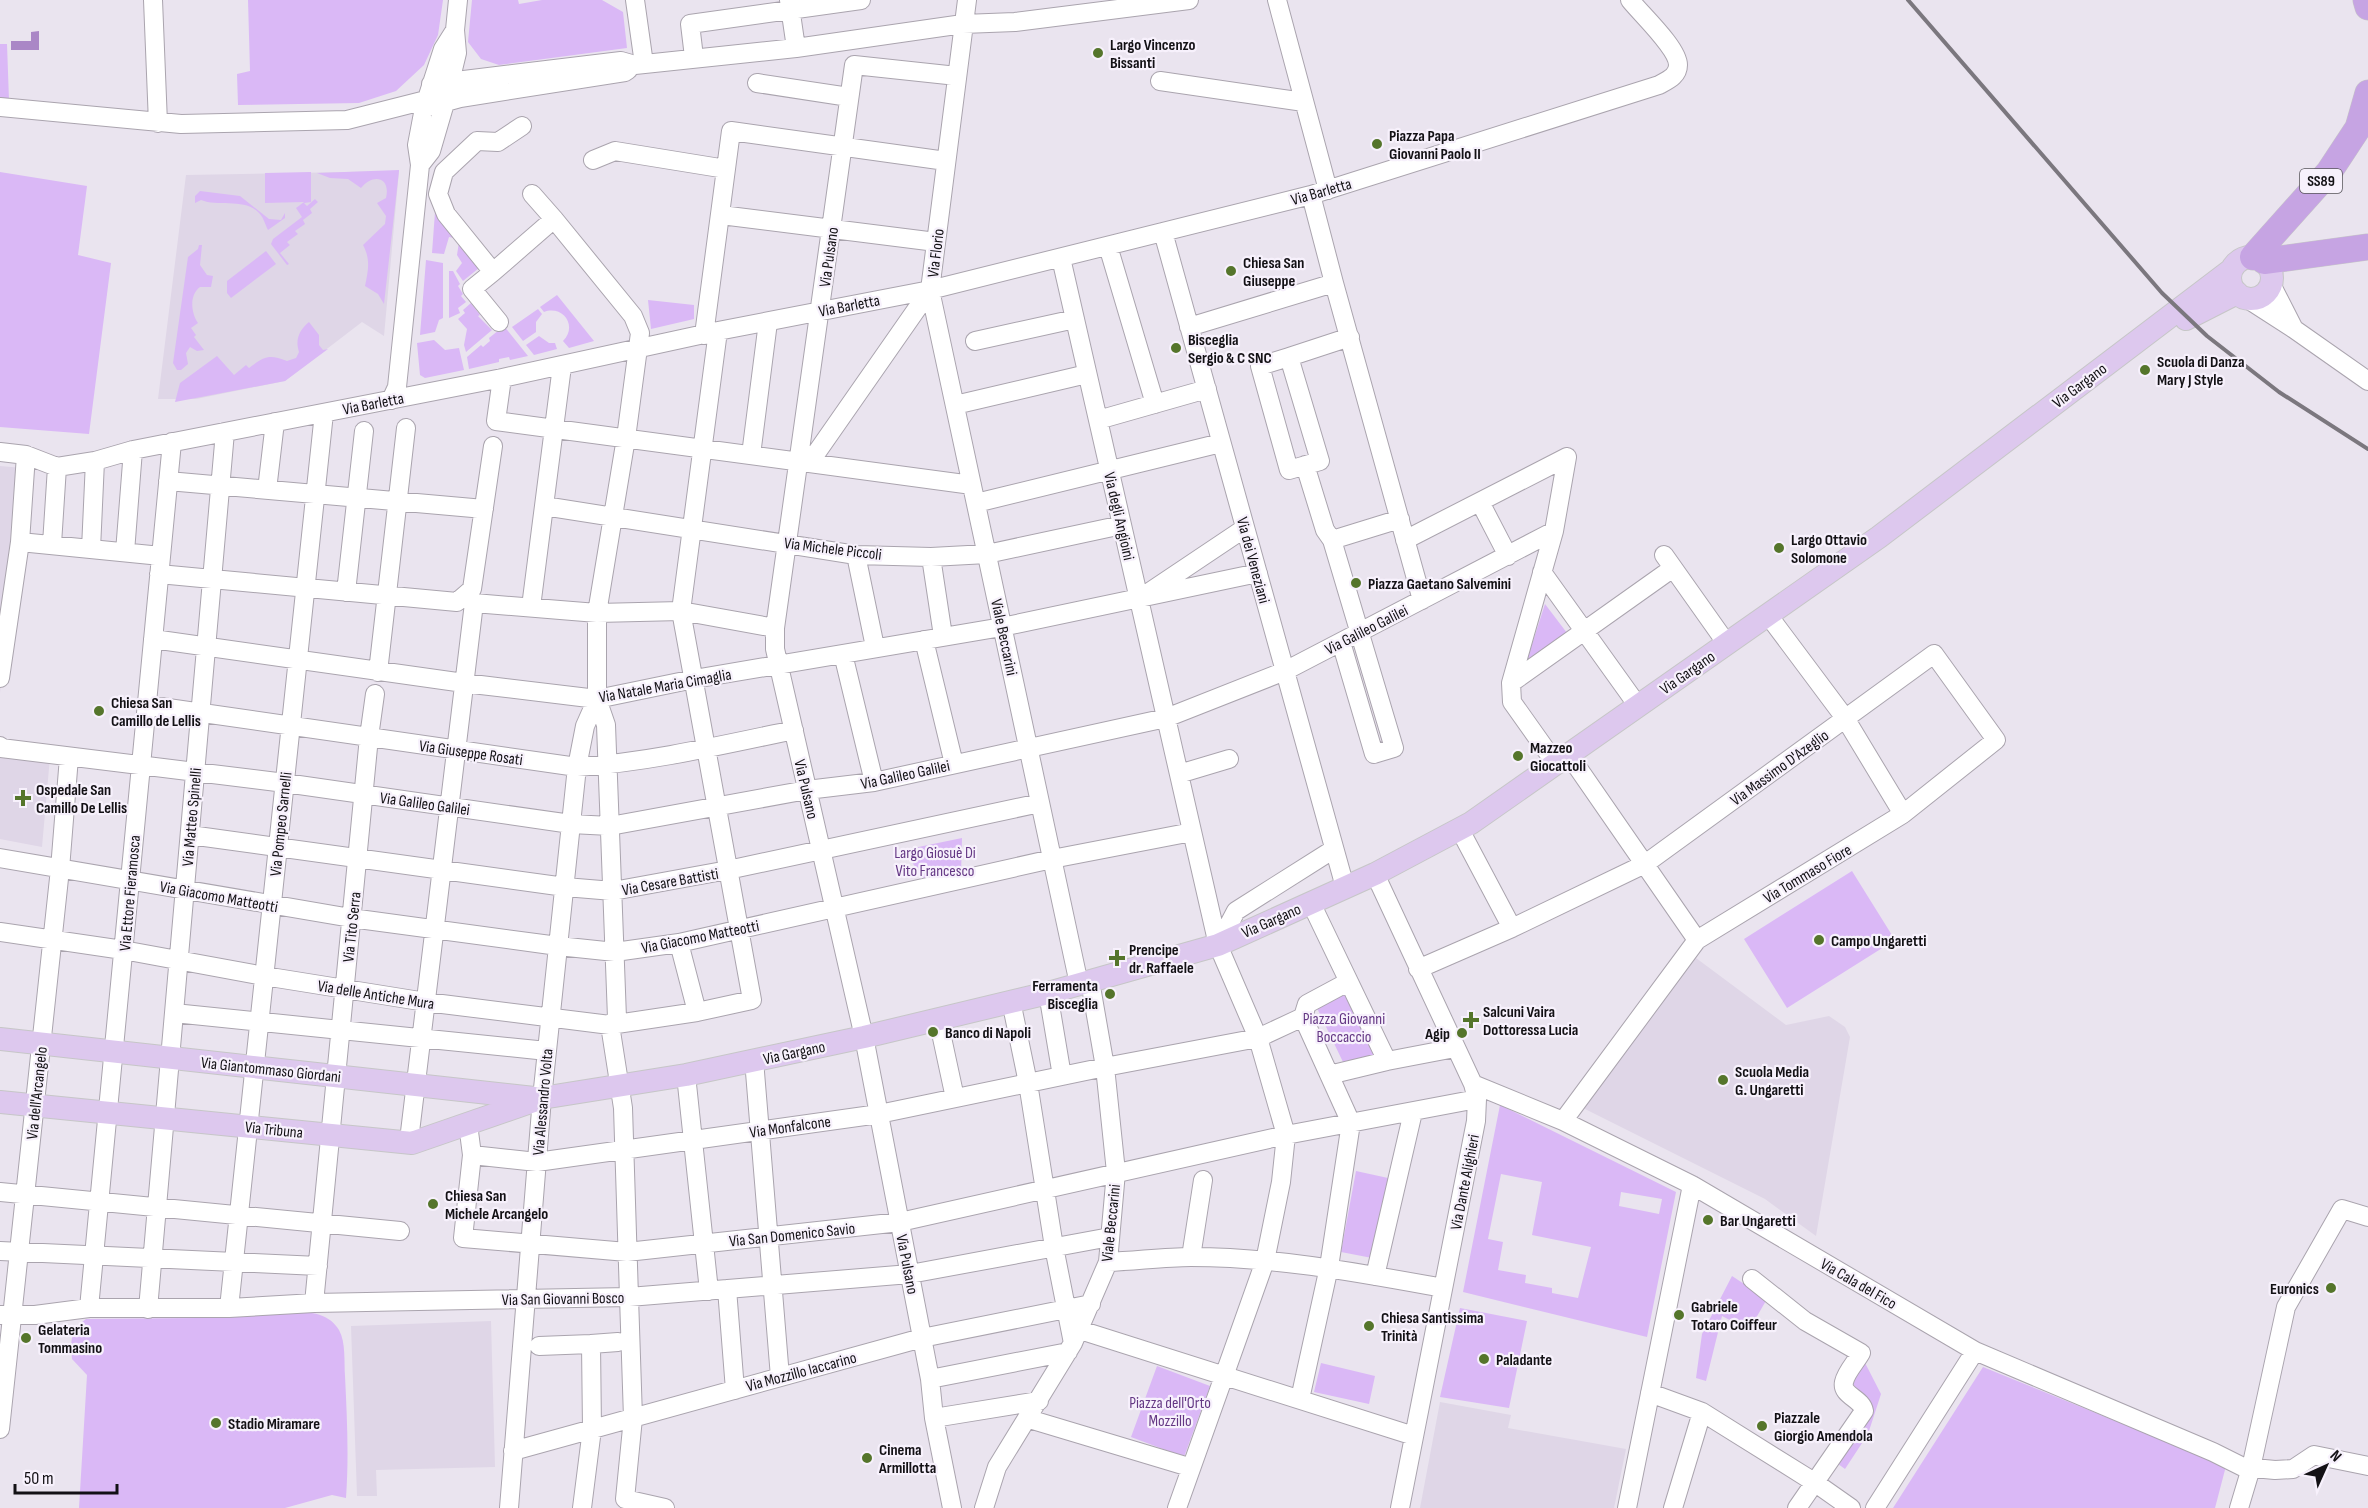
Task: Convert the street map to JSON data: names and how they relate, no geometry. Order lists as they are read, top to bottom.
{
  "streets": {
    "highway": ["SS89"],
    "main road": ["Via Gargano", "Via Giantommaso Giordani", "Via Tribuna"],
    "street": [
      "Via Barletta",
      "Via Florio",
      "Via Pulsano",
      "Via degli Angioini",
      "Via Michele Piccoli",
      "Via dei Veneziani",
      "Via Galileo Galilei",
      "Viale Beccarini",
      "Via Natale Maria Cimaglia",
      "Via Giuseppe Rosati",
      "Via Massimo D'Azeglio",
      "Via Matteo Spinelli",
      "Via Pompeo Sarnelli",
      "Via Tommaso Fiore",
      "Via Cesare Battisti",
      "Via Ettore Fieramosca",
      "Via Giacomo Matteotti",
      "Via Tito Serra",
      "Via delle Antiche Mura",
      "Via dell'Arcangelo",
      "Via Alessandro Volta",
      "Via Monfalcone",
      "Via Dante Alighieri",
      "Via San Domenico Savio",
      "Via Cala del Fico",
      "Via San Giovanni Bosco",
      "Via Mozzillo Iaccarino"
    ]
  },
  "crossings": [
    ["SS89", "Via Gargano"],
    ["Via Barletta", "Via Florio"],
    ["Via Barletta", "Via Pulsano"],
    ["Via Barletta", "Via degli Angioini"],
    ["Via Barletta", "Via dei Veneziani"],
    ["Via Barletta", "Viale Beccarini"],
    ["Via Barletta", "Via Matteo Spinelli"],
    ["Via Barletta", "Via Pompeo Sarnelli"],
    ["Via Barletta", "Via Ettore Fieramosca"],
    ["Via Florio", "Via Pulsano"],
    ["Via Florio", "Viale Beccarini"],
    ["Via Pulsano", "Via Gargano"],
    ["Via Pulsano", "Via Michele Piccoli"],
    ["Via Pulsano", "Via Galileo Galilei"],
    ["Via Pulsano", "Via Natale Maria Cimaglia"],
    ["Via Pulsano", "Via Giuseppe Rosati"],
    ["Via Pulsano", "Via Cesare Battisti"],
    ["Via Pulsano", "Via Giacomo Matteotti"],
    ["Via Pulsano", "Via Monfalcone"],
    ["Via Pulsano", "Via San Domenico Savio"],
    ["Via Pulsano", "Via San Giovanni Bosco"],
    ["Via Pulsano", "Via Mozzillo Iaccarino"],
    ["Via Gargano", "Via degli Angioini"],
    ["Via Gargano", "Via dei Veneziani"],
    ["Via Gargano", "Viale Beccarini"],
    ["Via Gargano", "Via Giantommaso Giordani"],
    ["Via Gargano", "Via Alessandro Volta"],
    ["Via Gargano", "Via Tribuna"],
    ["Via degli Angioini", "Via Michele Piccoli"],
    ["Via degli Angioini", "Via Galileo Galilei"],
    ["Via degli Angioini", "Via Natale Maria Cimaglia"],
    ["Via degli Angioini", "Via Giacomo Matteotti"],
    ["Via degli Angioini", "Via Monfalcone"],
    ["Via degli Angioini", "Via San Domenico Savio"],
    ["Via Michele Piccoli", "Viale Beccarini"],
    ["Via dei Veneziani", "Via Galileo Galilei"],
    ["Via dei Veneziani", "Via Natale Maria Cimaglia"],
    ["Via Galileo Galilei", "Viale Beccarini"],
    ["Via Galileo Galilei", "Via Matteo Spinelli"],
    ["Via Galileo Galilei", "Via Pompeo Sarnelli"],
    ["Via Galileo Galilei", "Via Ettore Fieramosca"],
    ["Via Galileo Galilei", "Via Tito Serra"],
    ["Via Galileo Galilei", "Via dell'Arcangelo"],
    ["Via Galileo Galilei", "Via Alessandro Volta"],
    ["Viale Beccarini", "Via Natale Maria Cimaglia"],
    ["Viale Beccarini", "Via Cesare Battisti"],
    ["Viale Beccarini", "Via Giacomo Matteotti"],
    ["Viale Beccarini", "Via Monfalcone"],
    ["Viale Beccarini", "Via San Domenico Savio"],
    ["Viale Beccarini", "Via San Giovanni Bosco"],
    ["Viale Beccarini", "Via Mozzillo Iaccarino"],
    ["Via Natale Maria Cimaglia", "Via Matteo Spinelli"],
    ["Via Natale Maria Cimaglia", "Via Pompeo Sarnelli"],
    ["Via Natale Maria Cimaglia", "Via Ettore Fieramosca"],
    ["Via Natale Maria Cimaglia", "Via Alessandro Volta"],
    ["Via Giuseppe Rosati", "Via Matteo Spinelli"],
    ["Via Giuseppe Rosati", "Via Pompeo Sarnelli"],
    ["Via Giuseppe Rosati", "Via Ettore Fieramosca"],
    ["Via Giuseppe Rosati", "Via Tito Serra"],
    ["Via Giuseppe Rosati", "Via Alessandro Volta"],
    ["Via Massimo D'Azeglio", "Via Tommaso Fiore"],
    ["Via Matteo Spinelli", "Via Cesare Battisti"],
    ["Via Matteo Spinelli", "Via Giacomo Matteotti"],
    ["Via Matteo Spinelli", "Via delle Antiche Mura"],
    ["Via Matteo Spinelli", "Via Giantommaso Giordani"],
    ["Via Matteo Spinelli", "Via Tribuna"],
    ["Via Matteo Spinelli", "Via San Giovanni Bosco"],
    ["Via Pompeo Sarnelli", "Via Cesare Battisti"],
    ["Via Pompeo Sarnelli", "Via Giacomo Matteotti"],
    ["Via Pompeo Sarnelli", "Via delle Antiche Mura"],
    ["Via Pompeo Sarnelli", "Via Giantommaso Giordani"],
    ["Via Pompeo Sarnelli", "Via Tribuna"],
    ["Via Pompeo Sarnelli", "Via San Giovanni Bosco"],
    ["Via Tommaso Fiore", "Via Cala del Fico"],
    ["Via Cesare Battisti", "Via Tito Serra"],
    ["Via Cesare Battisti", "Via Alessandro Volta"],
    ["Via Ettore Fieramosca", "Via Giacomo Matteotti"],
    ["Via Ettore Fieramosca", "Via delle Antiche Mura"],
    ["Via Ettore Fieramosca", "Via Giantommaso Giordani"],
    ["Via Ettore Fieramosca", "Via Tribuna"],
    ["Via Ettore Fieramosca", "Via San Giovanni Bosco"],
    ["Via Giacomo Matteotti", "Via Tito Serra"],
    ["Via Giacomo Matteotti", "Via delle Antiche Mura"],
    ["Via Giacomo Matteotti", "Via dell'Arcangelo"],
    ["Via Giacomo Matteotti", "Via Alessandro Volta"],
    ["Via Tito Serra", "Via delle Antiche Mura"],
    ["Via Tito Serra", "Via Giantommaso Giordani"],
    ["Via Tito Serra", "Via Tribuna"],
    ["Via Tito Serra", "Via San Giovanni Bosco"],
    ["Via delle Antiche Mura", "Via dell'Arcangelo"],
    ["Via delle Antiche Mura", "Via Alessandro Volta"],
    ["Via Giantommaso Giordani", "Via dell'Arcangelo"],
    ["Via Giantommaso Giordani", "Via Alessandro Volta"],
    ["Via Giantommaso Giordani", "Via Tribuna"],
    ["Via dell'Arcangelo", "Via Tribuna"],
    ["Via dell'Arcangelo", "Via San Giovanni Bosco"],
    ["Via Alessandro Volta", "Via Monfalcone"],
    ["Via Alessandro Volta", "Via Tribuna"],
    ["Via Alessandro Volta", "Via San Domenico Savio"],
    ["Via Alessandro Volta", "Via San Giovanni Bosco"],
    ["Via Alessandro Volta", "Via Mozzillo Iaccarino"],
    ["Via Monfalcone", "Via San Domenico Savio"],
    ["Via Dante Alighieri", "Via San Domenico Savio"],
    ["Via Dante Alighieri", "Via Cala del Fico"],
    ["Via San Domenico Savio", "Via Cala del Fico"]
  ],
  "parks": ["Largo Giosuè Di Vito Francesco", "Piazza Giovanni Boccaccio", "Piazza dell'Orto Mozzillo"],
  "places": {
    "other": [
      "Largo Vincenzo Bissanti",
      "Piazza Papa Giovanni Paolo II",
      "Chiesa San Giuseppe",
      "Bisceglia Sergio & C SNC",
      "Scuola di Danza Mary J Style",
      "Largo Ottavio Solomone",
      "Piazza Gaetano Salvemini",
      "Chiesa San Camillo de Lellis",
      "Mazzeo Giocattoli",
      "Campo Ungaretti",
      "Ferramenta Bisceglia",
      "Banco di Napoli",
      "Agip",
      "Scuola Media G. Ungaretti",
      "Chiesa San Michele Arcangelo",
      "Bar Ungaretti",
      "Euronics",
      "Gabriele Totaro Coiffeur",
      "Chiesa Santissima Trinità",
      "Gelateria Tommasino",
      "Paladante",
      "Stadio Miramare",
      "Piazzale Giorgio Amendola",
      "Cinema Armillotta"
    ],
    "health": ["Ospedale San Camillo De Lellis", "Prencipe dr. Raffaele", "Salcuni Vaira Dottoressa Lucia"]
  },
  "scale_bar": "50 m",
  "north": "top right"
}
